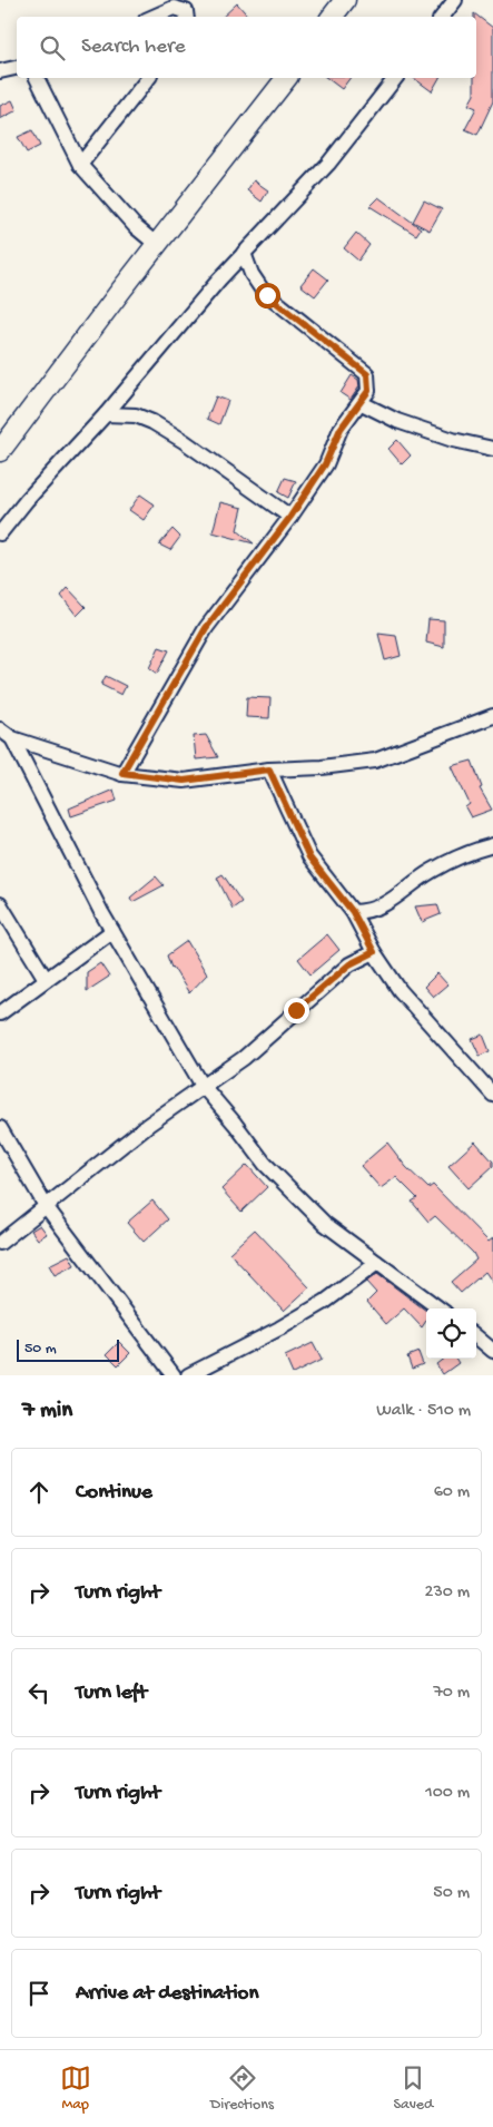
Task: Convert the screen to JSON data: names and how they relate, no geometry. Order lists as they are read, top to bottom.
{
  "scale_bar": "50 m",
  "page": {
    "search": "Search here",
    "scale": "50 m",
    "heading": ["7 min", "Walk · 510 m"],
    "list": [
      ["Continue", "60 m"],
      ["Turn right", "230 m"],
      ["Turn left", "70 m"],
      ["Turn right", "100 m"],
      ["Turn right", "50 m"],
      "Arrive at destination"
    ],
    "nav": ["Map", "Directions", "Saved"]
  }
}
